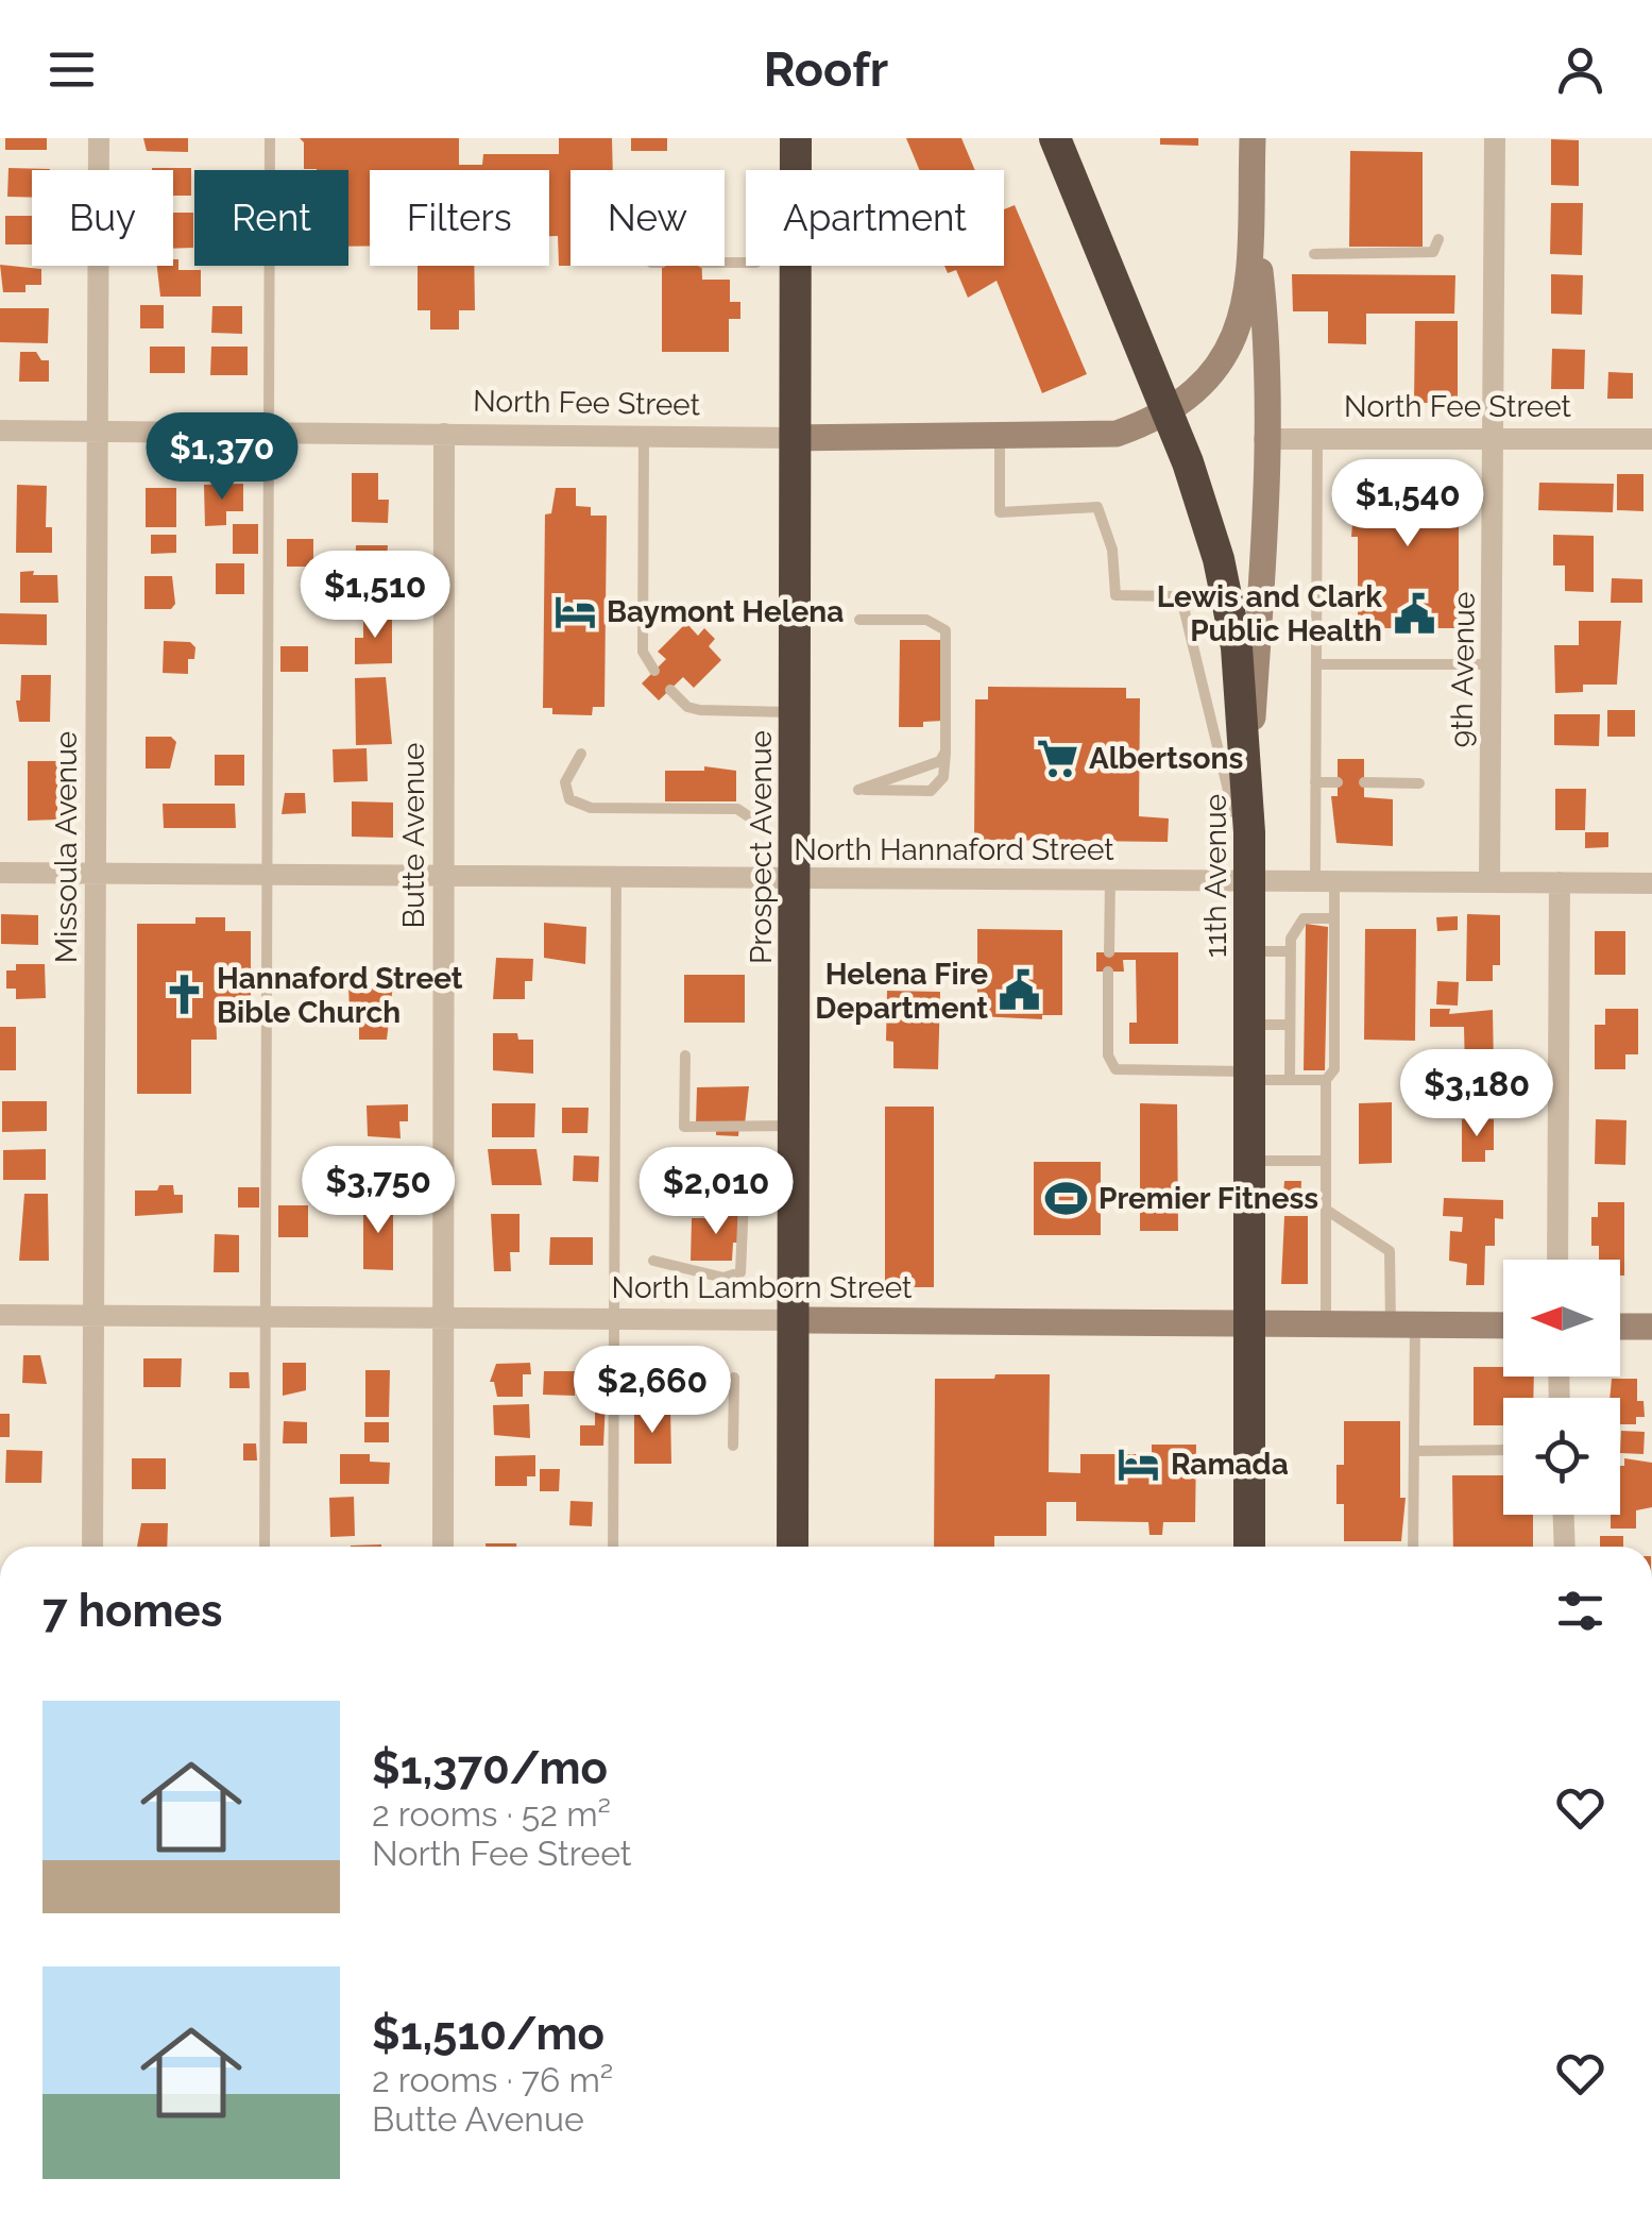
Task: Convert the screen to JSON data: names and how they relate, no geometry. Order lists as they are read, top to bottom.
{
  "streets": {
    "highway": ["Prospect Avenue", "11th Avenue"],
    "main road": ["North Fee Street", "North Lamborn Street"],
    "street": [
      "9th Avenue",
      "Butte Avenue",
      "Missoula Avenue",
      "North Hannaford Street"
    ]
  },
  "crossings": [
    ["North Fee Street", "9th Avenue"],
    ["North Fee Street", "Butte Avenue"],
    ["North Fee Street", "Missoula Avenue"],
    ["North Fee Street", "Prospect Avenue"],
    ["North Fee Street", "11th Avenue"],
    ["9th Avenue", "North Hannaford Street"],
    ["Butte Avenue", "North Hannaford Street"],
    ["Butte Avenue", "North Lamborn Street"],
    ["Missoula Avenue", "North Hannaford Street"],
    ["Missoula Avenue", "North Lamborn Street"],
    ["Prospect Avenue", "North Hannaford Street"],
    ["Prospect Avenue", "North Lamborn Street"],
    ["North Hannaford Street", "11th Avenue"],
    ["11th Avenue", "North Lamborn Street"]
  ],
  "places": {
    "hotel": ["Baymont Helena", "Ramada"],
    "public building": ["Lewis and Clark Public Health", "Helena Fire Department"],
    "supermarket": ["Albertsons"],
    "church": ["Hannaford Street Bible Church"],
    "sports": ["Premier Fitness"]
  },
  "north": "left",
  "page": {
    "header": "Roofr",
    "chip": [
      "Buy",
      "Rent",
      "Filters",
      "New",
      "Apartment"
    ],
    "price": [
      "$1,370",
      "$1,540",
      "$1,510",
      "$3,180",
      "$3,750",
      "$2,010",
      "$2,660"
    ],
    "heading": "7 homes",
    "list": [
      {
        "name": "$1,370/mo",
        "note": "2 rooms · 52 m² · North Fee Street"
      },
      {
        "name": "$1,510/mo",
        "note": "2 rooms · 76 m² · Butte Avenue"
      }
    ]
  }
}
